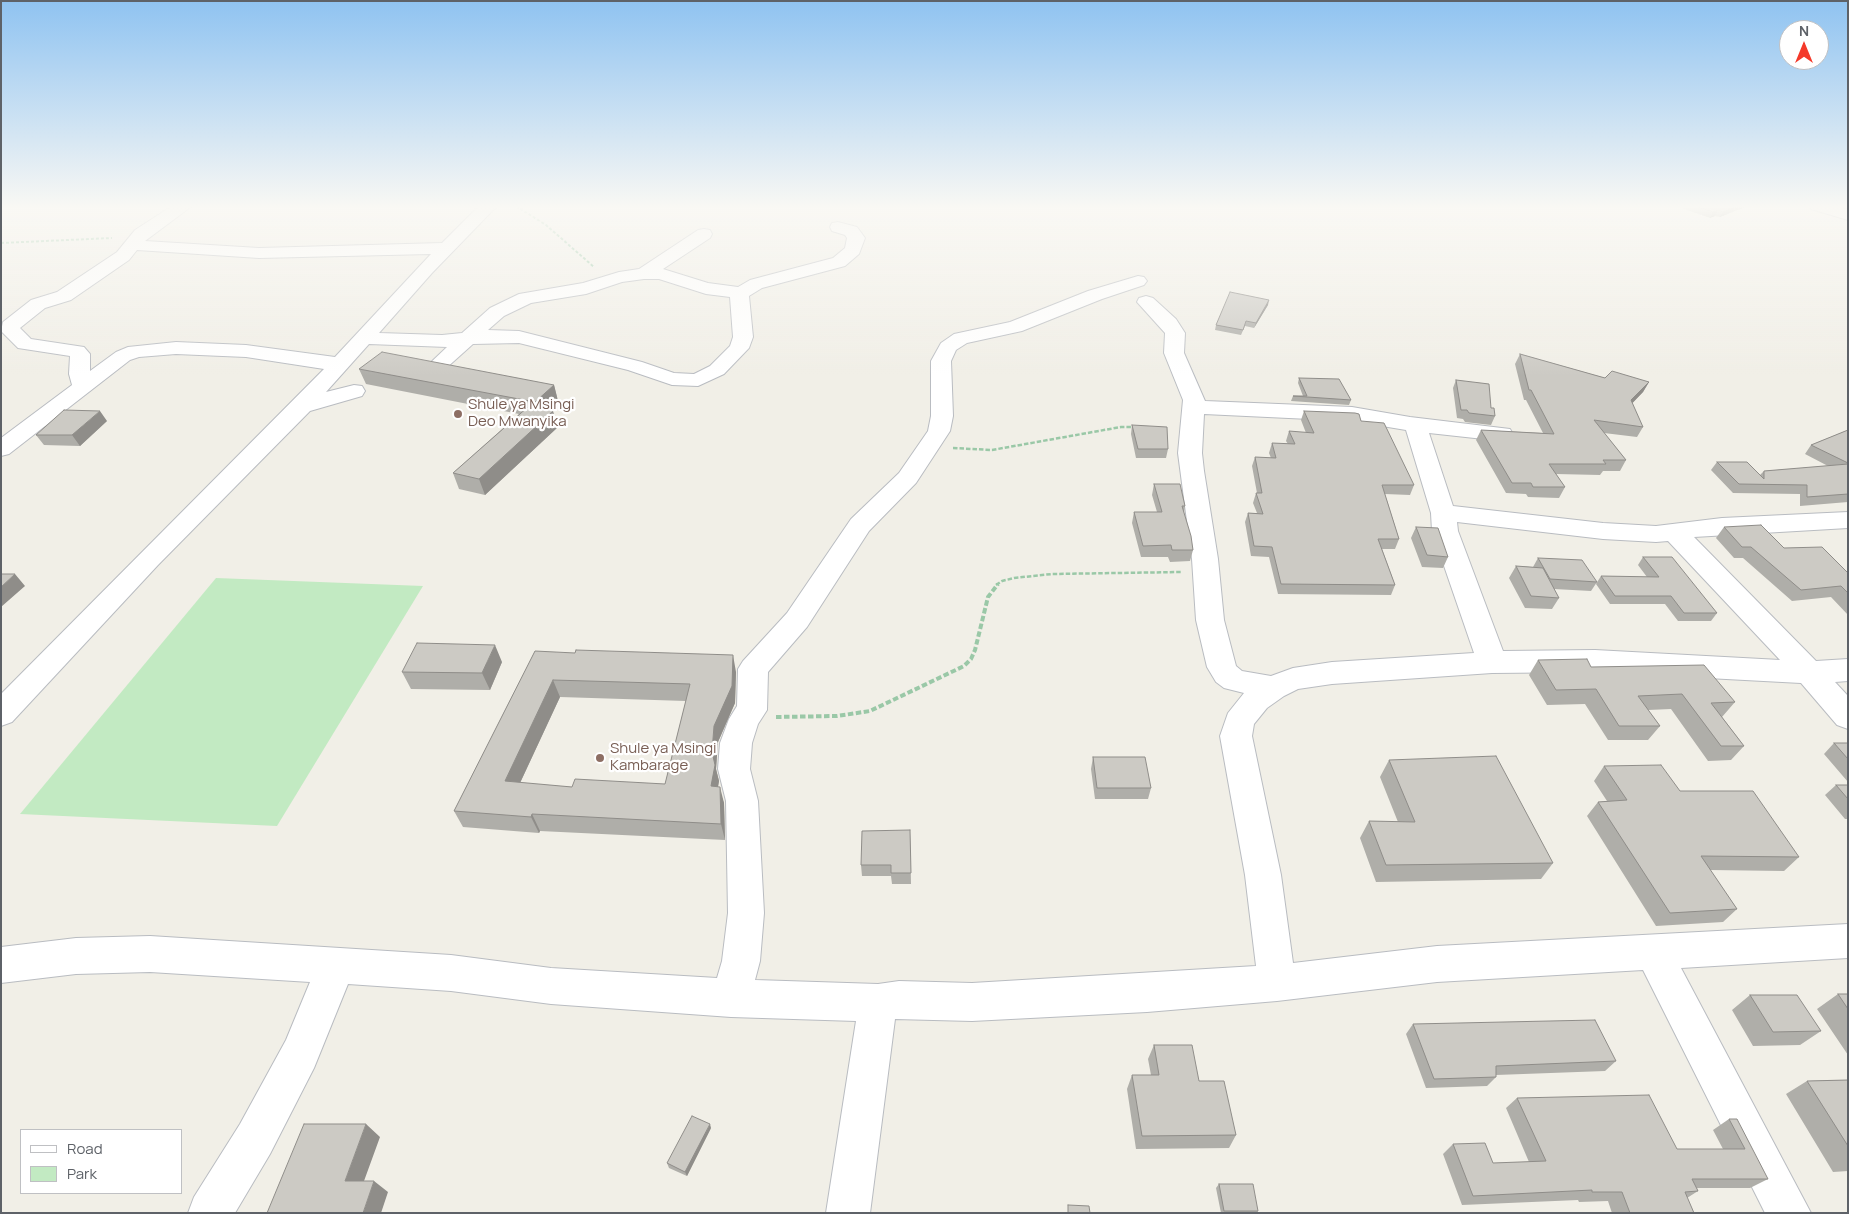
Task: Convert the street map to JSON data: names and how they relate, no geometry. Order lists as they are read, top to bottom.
{
  "places": ["Shule ya Msingi Deo Mwanyika", "Shule ya Msingi Kambarage"],
  "legend": ["Road", "Park"],
  "north": "top"
}
